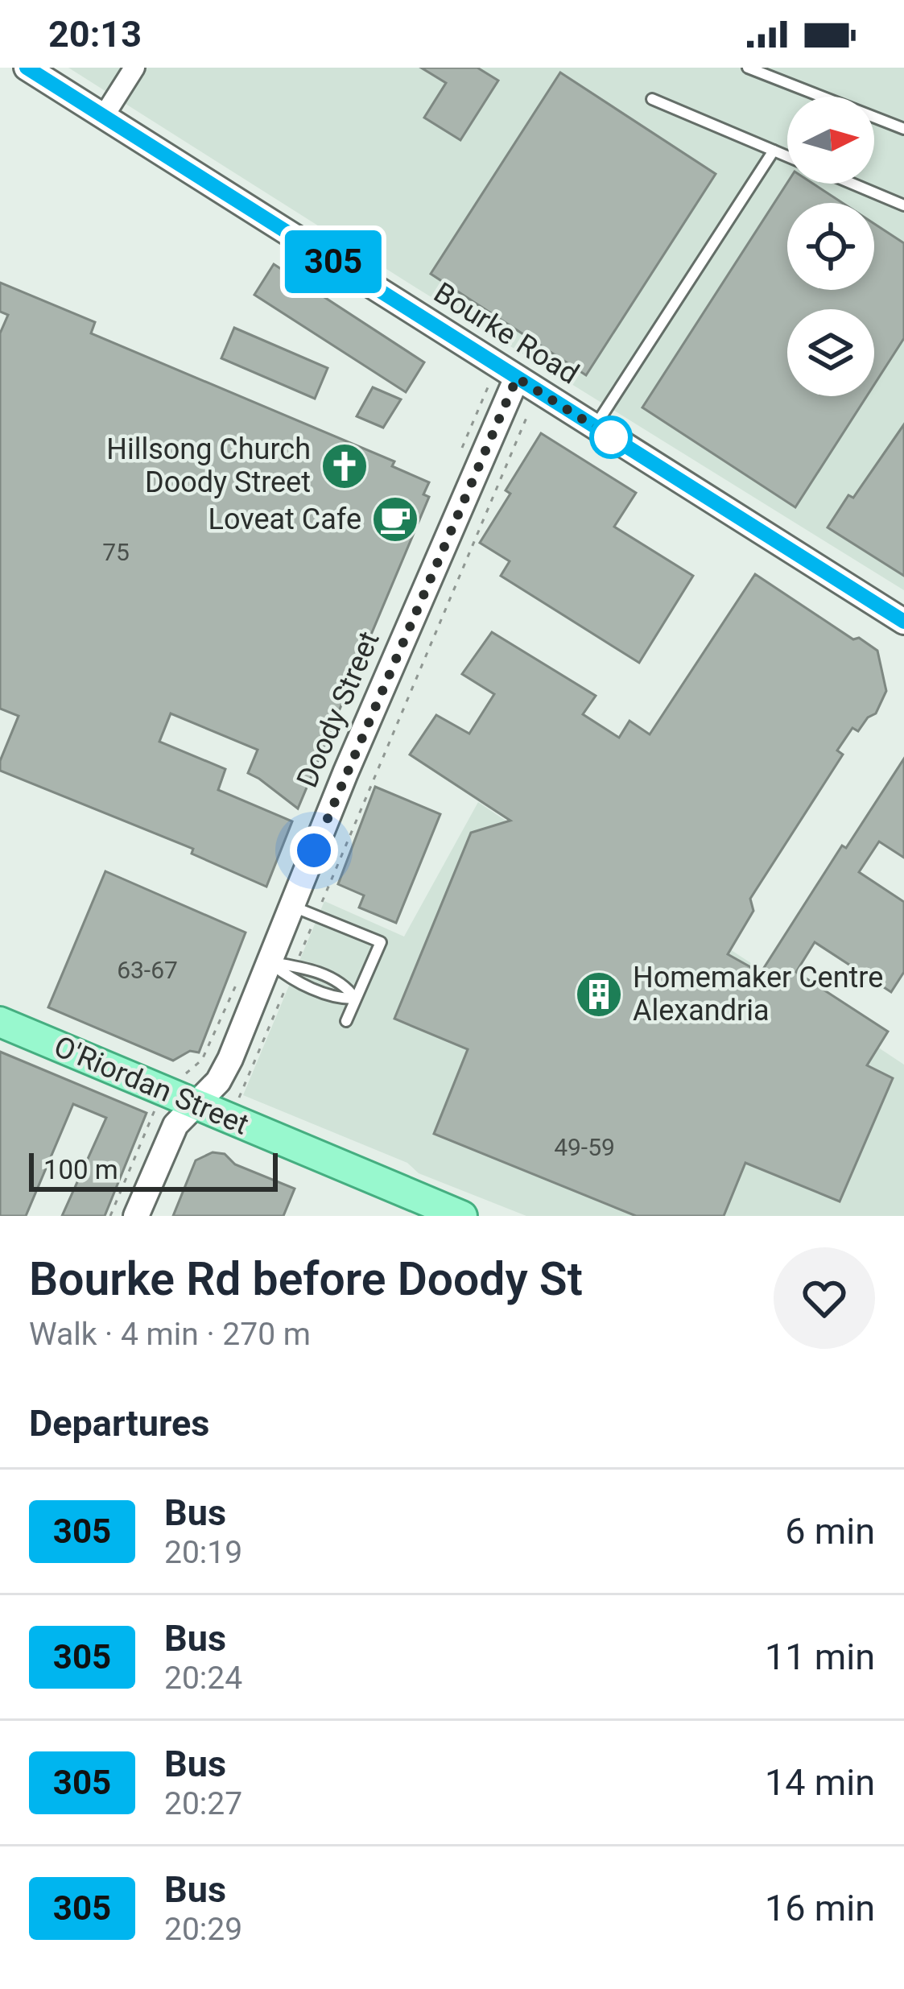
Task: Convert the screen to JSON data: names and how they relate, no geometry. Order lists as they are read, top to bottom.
{
  "streets": {
    "main road": ["O'Riordan Street"],
    "street": ["Bourke Road", "Doody Street"]
  },
  "crossings": [
    ["Bourke Road", "Doody Street"],
    ["Doody Street", "O'Riordan Street"]
  ],
  "places": {
    "church": ["Hillsong Church Doody Street"],
    "cafe": ["Loveat Cafe"],
    "building": ["Homemaker Centre Alexandria"]
  },
  "lines": ["bus line 305"],
  "house_numbers": ["75", "63-67", "49-59"],
  "scale_bar": "100 m",
  "north": "right",
  "page": {
    "status": "20:13",
    "on_map": "305",
    "scale": "100 m",
    "heading": [
      ["Bourke Rd before Doody St", "Walk · 4 min · 270 m"],
      "Departures"
    ],
    "list": [
      {
        "mark": "305",
        "name": "Bus",
        "note": "20:19",
        "value": "6 min"
      },
      {
        "mark": "305",
        "name": "Bus",
        "note": "20:24",
        "value": "11 min"
      },
      {
        "mark": "305",
        "name": "Bus",
        "note": "20:27",
        "value": "14 min"
      },
      {
        "mark": "305",
        "name": "Bus",
        "note": "20:29",
        "value": "16 min"
      }
    ]
  }
}
